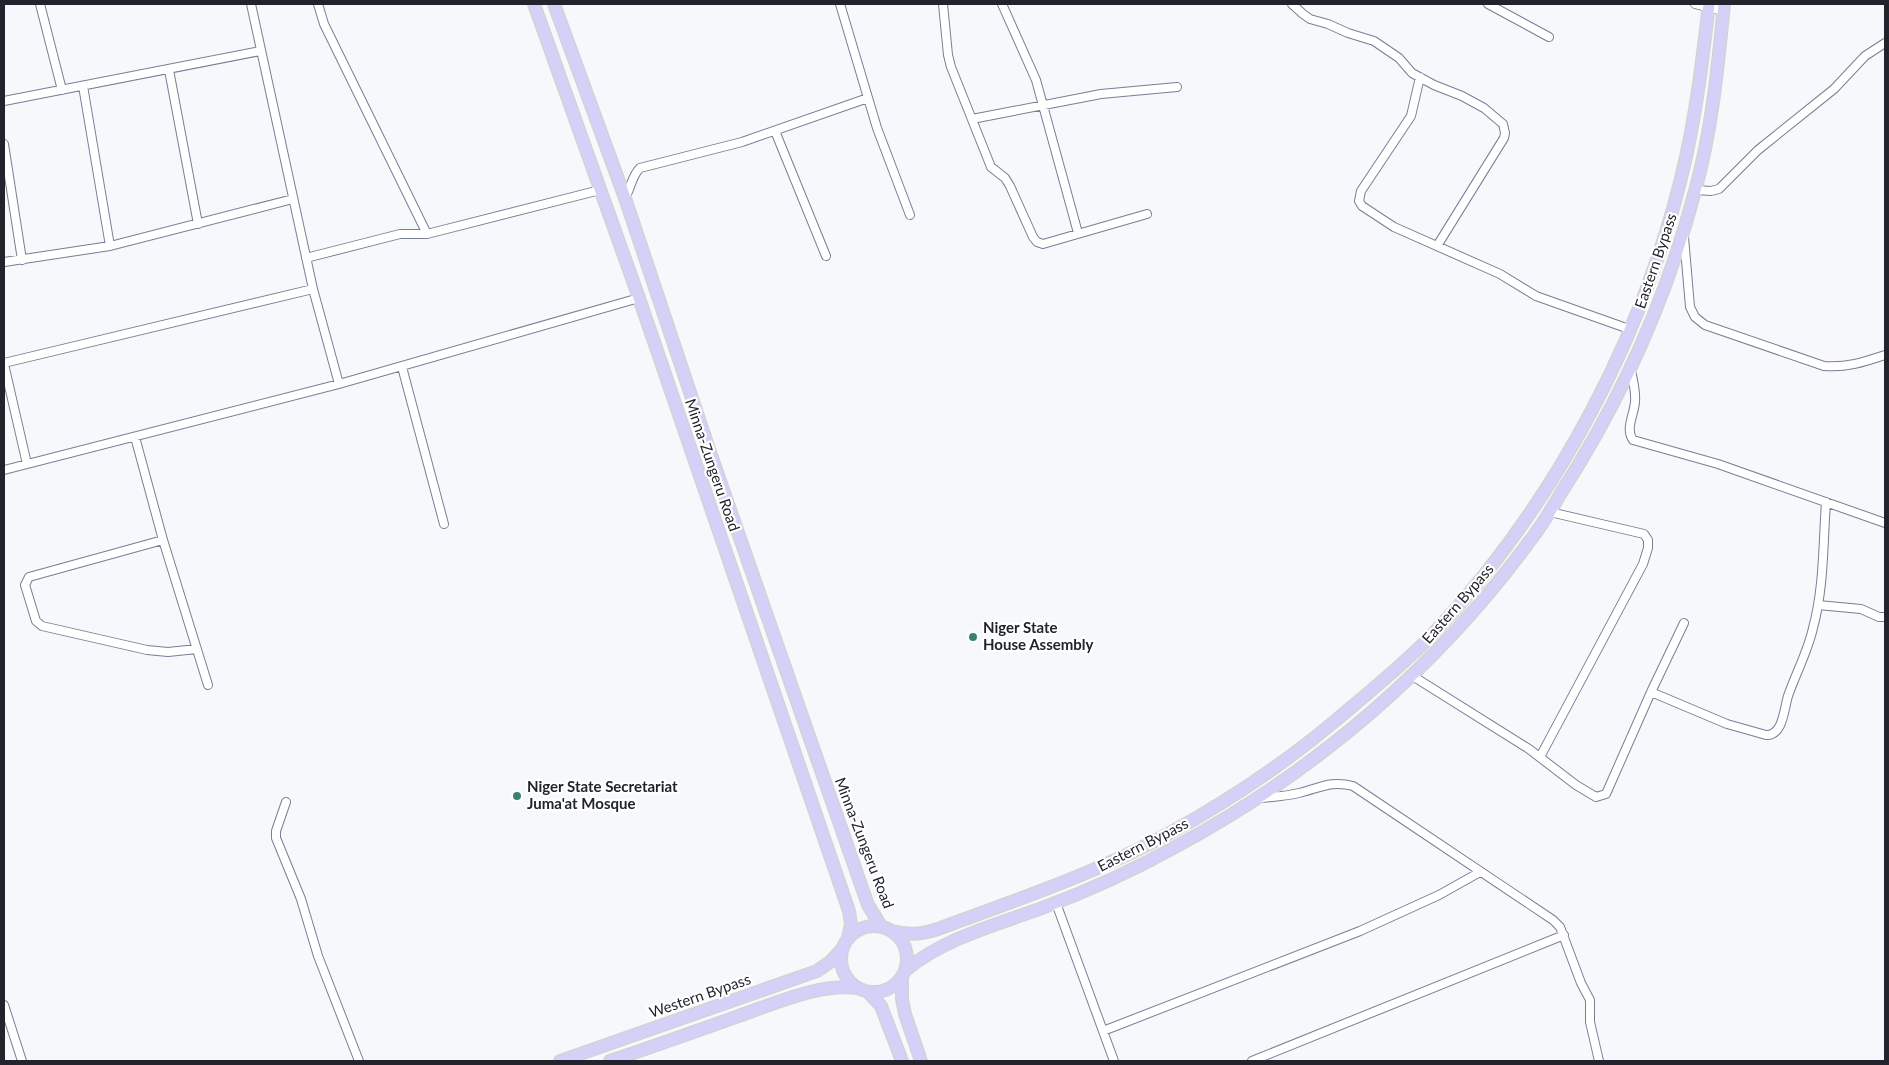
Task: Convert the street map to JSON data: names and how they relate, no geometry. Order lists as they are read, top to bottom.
{
  "streets": {
    "main road": ["Eastern Bypass", "Minna-Zungeru Road", "Western Bypass"]
  },
  "crossings": [
    ["Eastern Bypass", "Minna-Zungeru Road"],
    ["Eastern Bypass", "Western Bypass"],
    ["Minna-Zungeru Road", "Western Bypass"]
  ],
  "places": ["Niger State House Assembly", "Niger State Secretariat Juma'at Mosque"]
}
